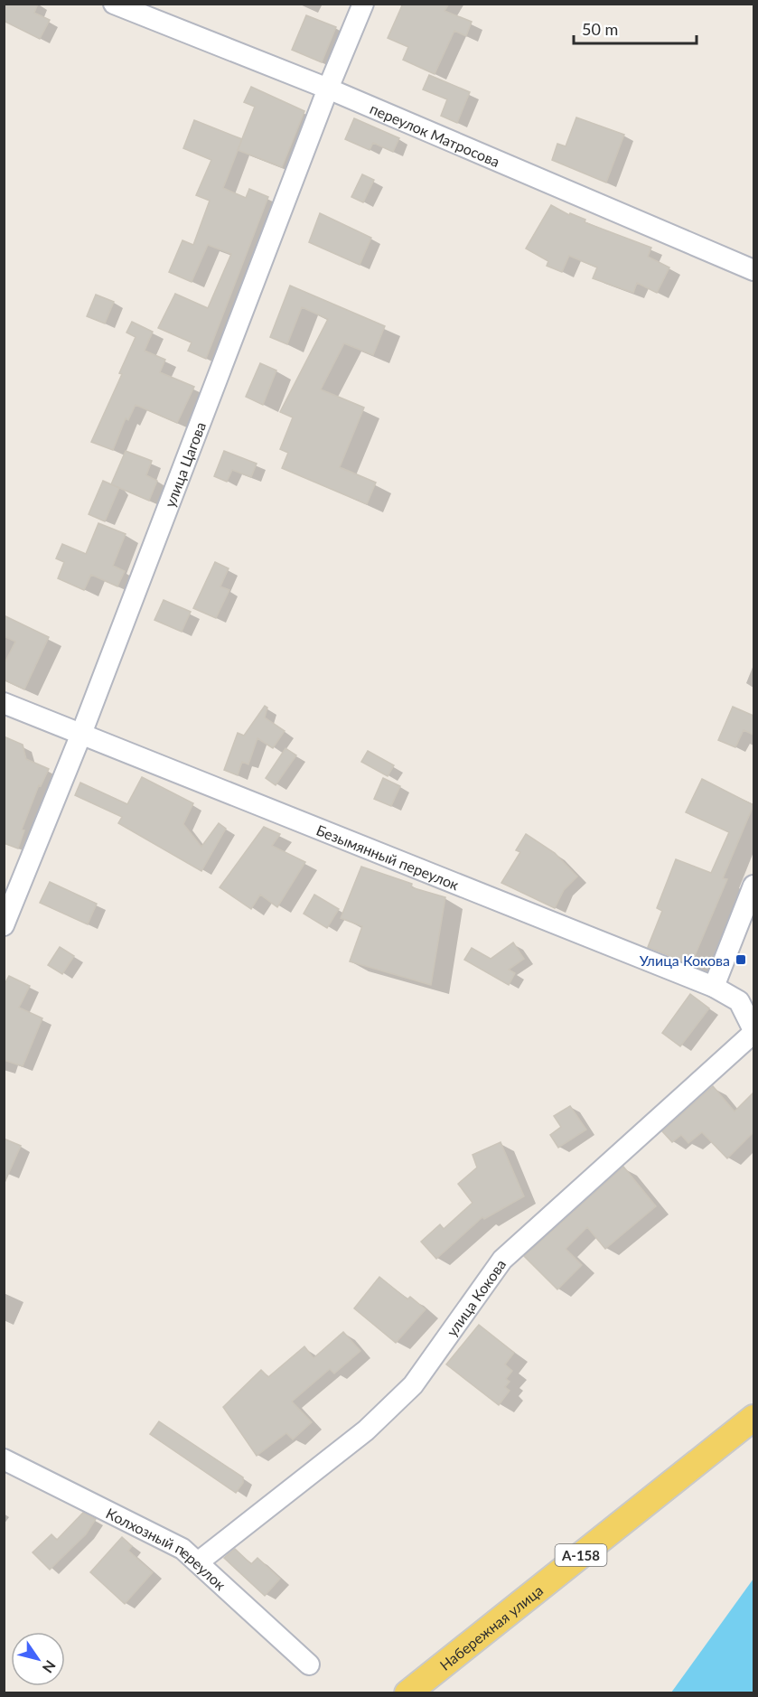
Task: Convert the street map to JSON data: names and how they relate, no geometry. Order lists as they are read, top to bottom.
{
  "streets": {
    "main road": ["А-158", "Набережная улица"],
    "street": [
      "переулок Матросова",
      "улица Цагова",
      "Безымянный переулок",
      "улица Кокова",
      "Колхозный переулок"
    ]
  },
  "crossings": [
    ["переулок Матросова", "улица Цагова"],
    ["улица Цагова", "Безымянный переулок"],
    ["Безымянный переулок", "улица Кокова"],
    ["улица Кокова", "Колхозный переулок"]
  ],
  "places": {
    "transit": ["Улица Кокова"]
  },
  "scale_bar": "50 m",
  "north": "bottom right"
}
